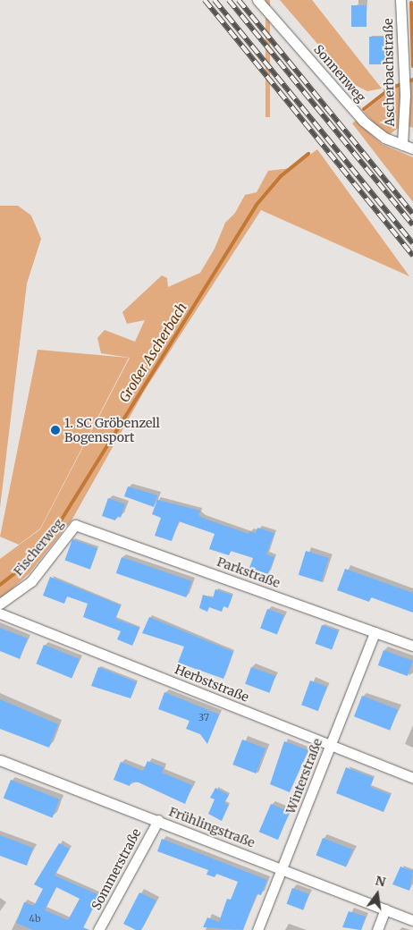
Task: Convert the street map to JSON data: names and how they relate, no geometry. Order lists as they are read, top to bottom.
{
  "streets": {
    "street": [
      "Ascherbachstraße",
      "Sonnenweg",
      "Fischerweg",
      "Parkstraße",
      "Herbststraße",
      "Winterstraße",
      "Frühlingstraße",
      "Sommerstraße"
    ]
  },
  "crossings": [
    ["Ascherbachstraße", "Sonnenweg"],
    ["Fischerweg", "Parkstraße"],
    ["Parkstraße", "Winterstraße"],
    ["Herbststraße", "Winterstraße"],
    ["Winterstraße", "Frühlingstraße"],
    ["Frühlingstraße", "Sommerstraße"]
  ],
  "water": ["Großer Ascherbach"],
  "places": ["1. SC Gröbenzell Bogensport"],
  "house_numbers": ["37", "4b"],
  "north": "top"
}
